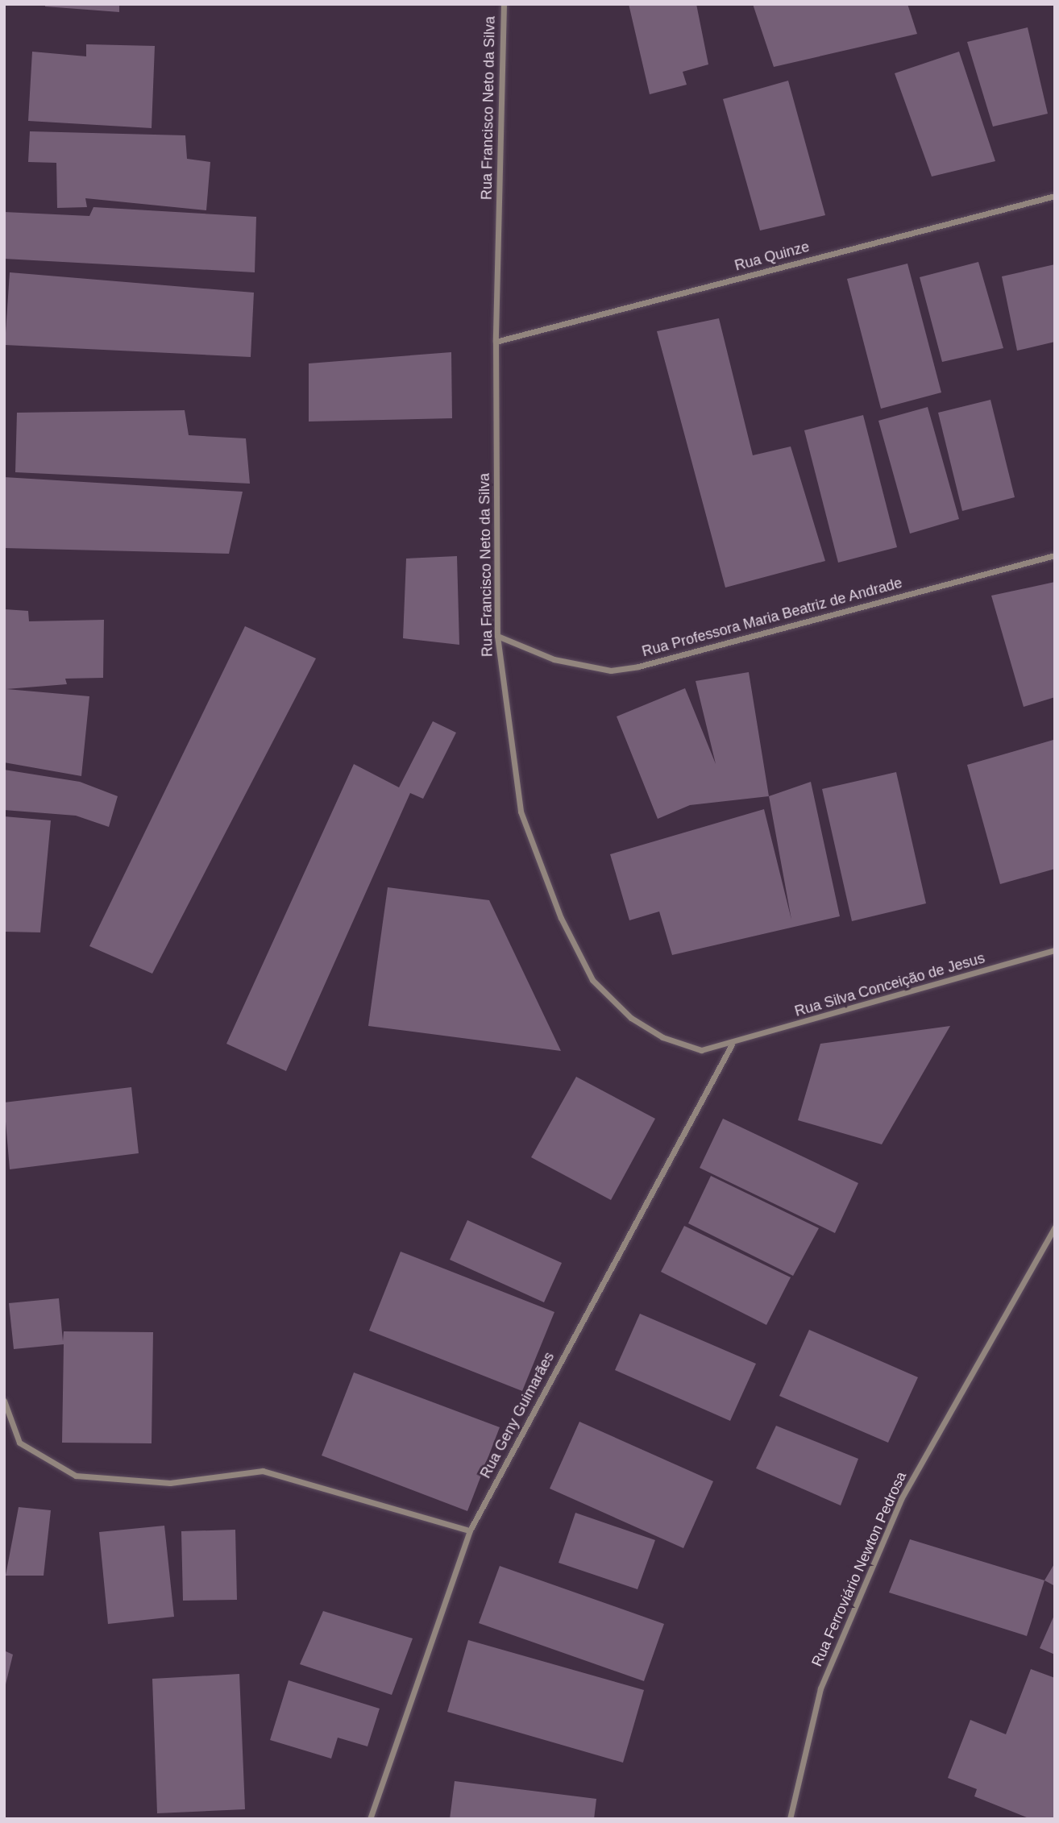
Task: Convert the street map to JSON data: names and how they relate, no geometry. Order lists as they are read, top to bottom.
{
  "streets": {
    "street": [
      "Rua Francisco Neto da Silva",
      "Rua Quinze",
      "Rua Professora Maria Beatriz de Andrade",
      "Rua Silva Conceição de Jesus",
      "Rua Geny Guimarães",
      "Rua Ferroviário Newton Pedrosa"
    ]
  },
  "crossings": [
    ["Rua Francisco Neto da Silva", "Rua Quinze"],
    ["Rua Francisco Neto da Silva", "Rua Professora Maria Beatriz de Andrade"],
    ["Rua Francisco Neto da Silva", "Rua Silva Conceição de Jesus"],
    ["Rua Francisco Neto da Silva", "Rua Geny Guimarães"],
    ["Rua Silva Conceição de Jesus", "Rua Geny Guimarães"]
  ]
}
